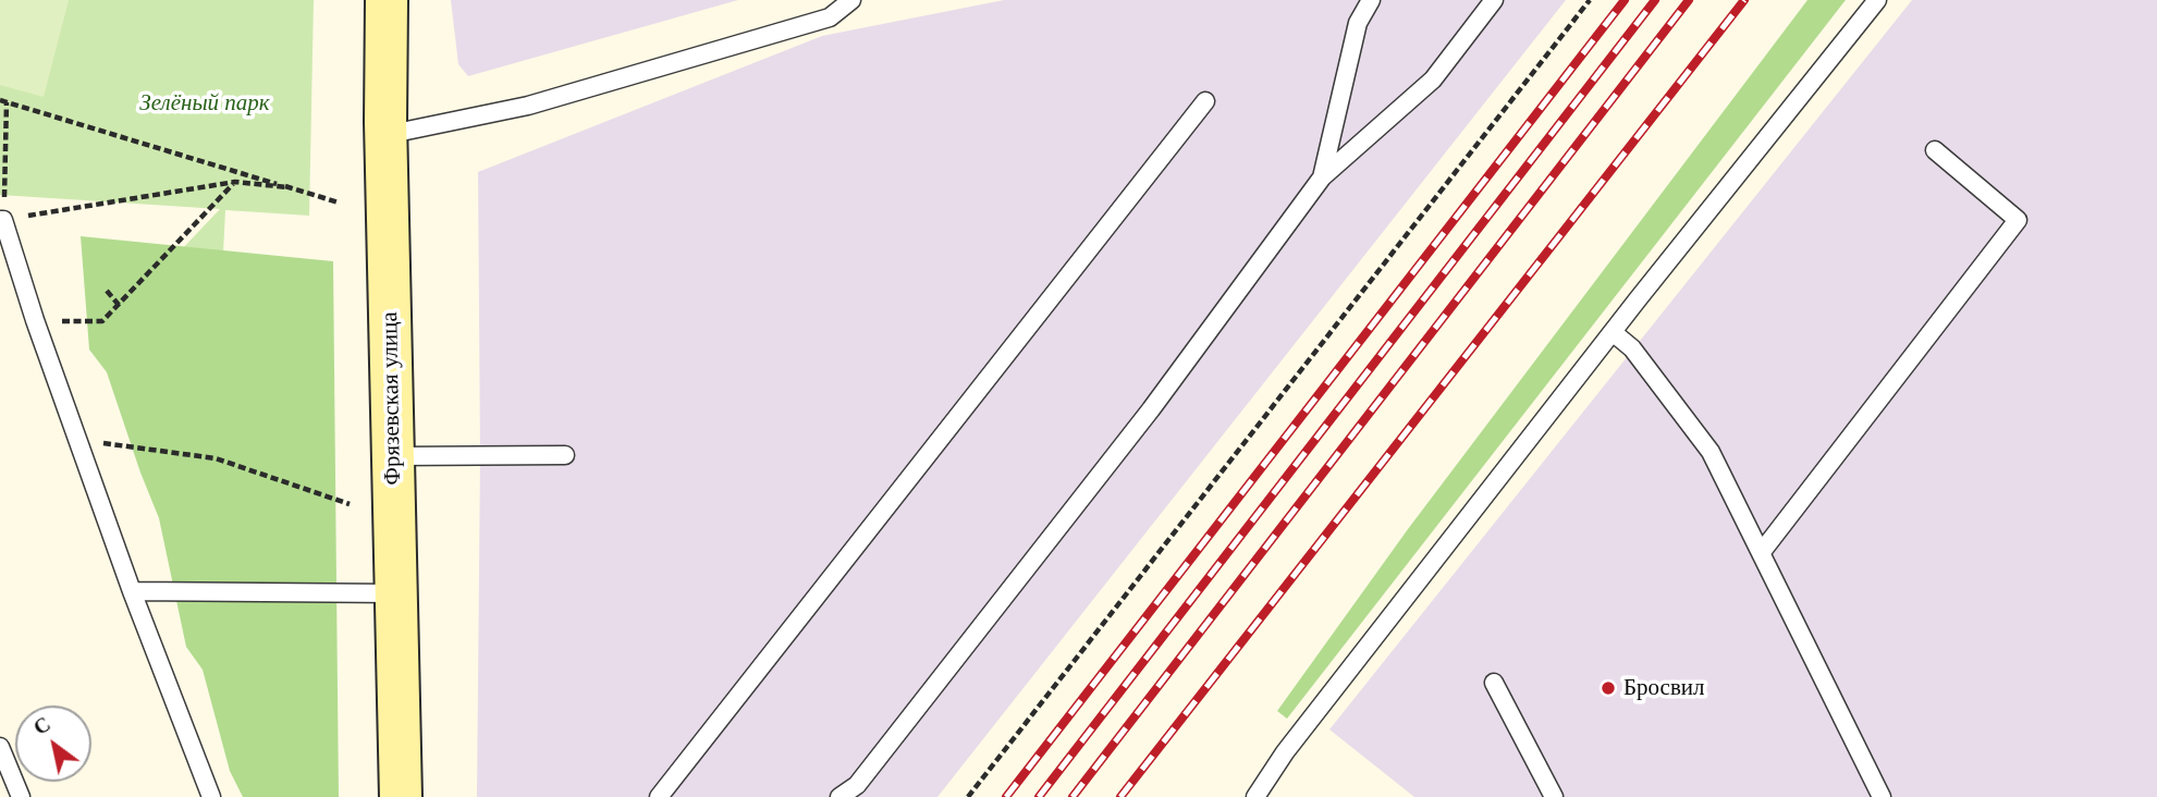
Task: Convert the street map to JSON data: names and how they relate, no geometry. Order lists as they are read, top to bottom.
{
  "streets": {
    "main road": ["Фрязевская улица"]
  },
  "parks": ["Зелёный парк"],
  "places": ["Бросвил"],
  "north": "top left"
}
